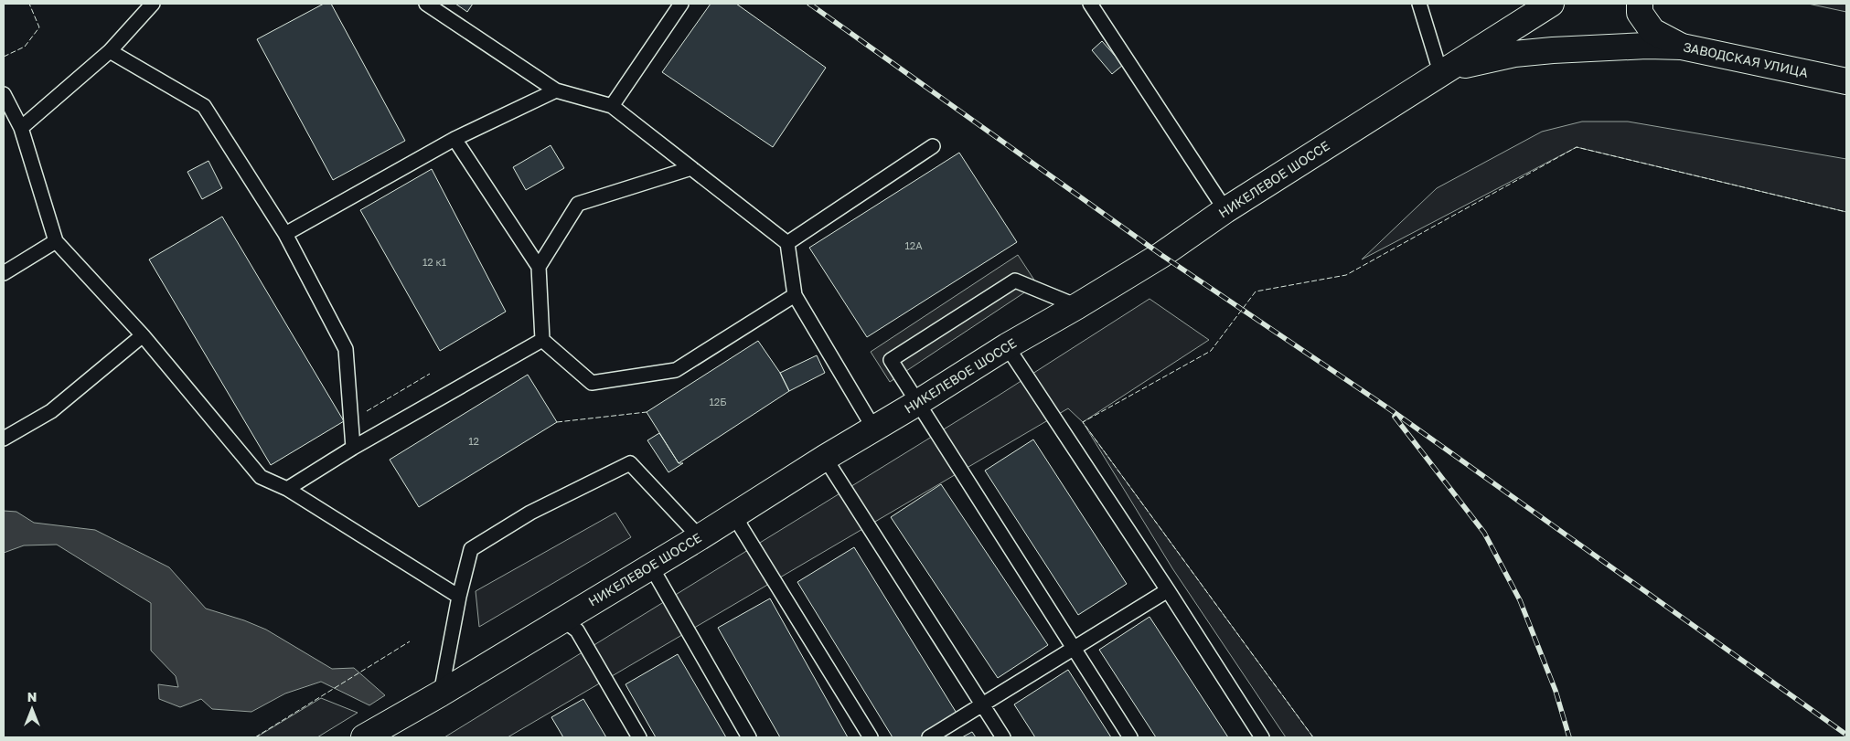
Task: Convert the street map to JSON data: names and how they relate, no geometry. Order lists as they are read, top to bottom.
{
  "streets": {
    "main road": ["ЗАВОДСКАЯ УЛИЦА", "НИКЕЛЕВОЕ ШОССЕ"]
  },
  "house_numbers": [
    "12А",
    "12 к1",
    "12Б",
    "12"
  ],
  "north": "top"
}
